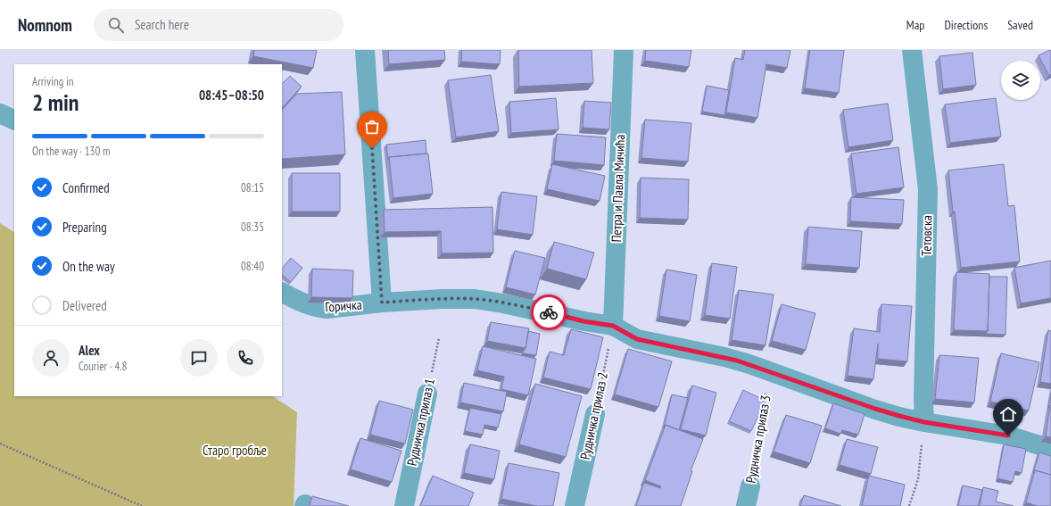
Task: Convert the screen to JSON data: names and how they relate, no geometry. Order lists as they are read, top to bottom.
{
  "streets": {
    "street": [
      "Петра и Павла Мичића",
      "Тетовска",
      "Горичка",
      "Рудничка прилаз 2",
      "Рудничка прилаз 1",
      "Рудничка прилаз 3"
    ]
  },
  "crossings": [
    ["Петра и Павла Мичића", "Горичка"],
    ["Петра и Павла Мичића", "Рудничка прилаз 2"],
    ["Тетовска", "Горичка"],
    ["Горичка", "Рудничка прилаз 2"],
    ["Горичка", "Рудничка прилаз 3"]
  ],
  "parks": ["Старо гробље"],
  "page": {
    "header": "Nomnom",
    "search": "Search here",
    "nav": ["Map", "Directions", "Saved"],
    "heading": ["2 min", "Arriving in", "08:45–08:50"],
    "panel": ["Alex", "Courier · 4.8"],
    "bar": "On the way · 130 m",
    "list": [
      ["Confirmed", "08:15"],
      ["Preparing", "08:35"],
      ["On the way", "08:40"],
      "Delivered"
    ]
  }
}
